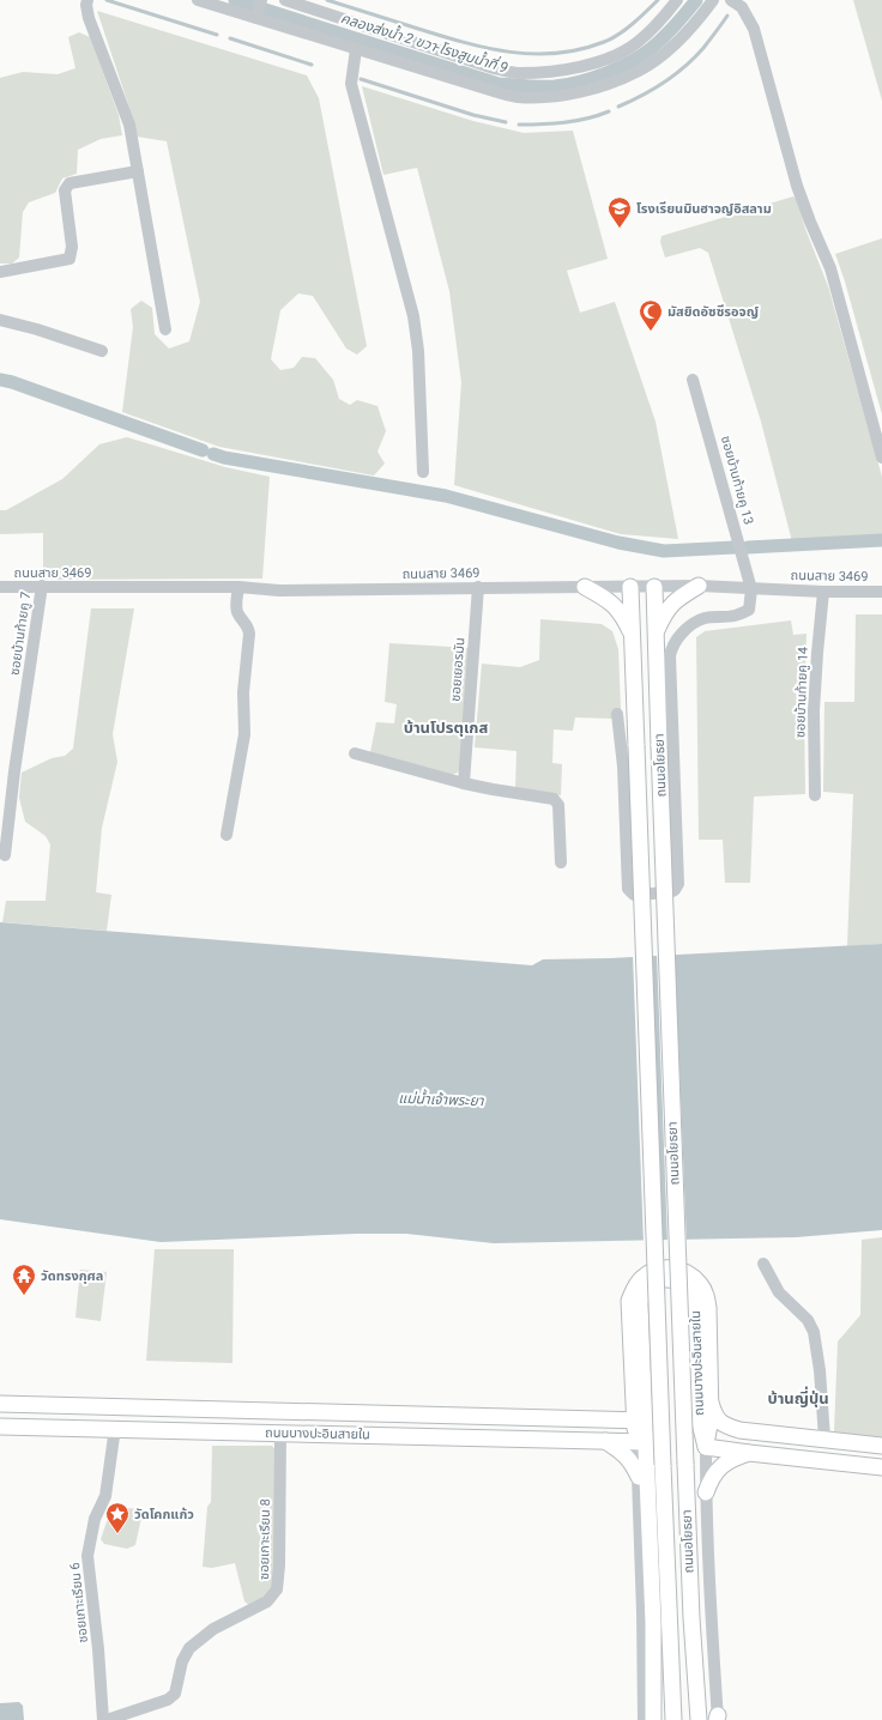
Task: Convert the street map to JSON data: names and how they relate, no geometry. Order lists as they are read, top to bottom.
{
  "streets": {
    "main road": ["ถนนอโยธยา", "ถนนบางปะอินสายใน"],
    "street": [
      "ซอยบ้านท้ายคู 13",
      "ถนนสาย 3469",
      "ซอยบ้านท้ายคู 7",
      "ซอยเยอรมัน",
      "ซอยบ้านท้ายคู 14",
      "ซอยเกาะเรียน 8",
      "ซอยเกาะเรียน 6"
    ]
  },
  "crossings": [
    ["ซอยบ้านท้ายคู 13", "ถนนสาย 3469"],
    ["ถนนสาย 3469", "ซอยบ้านท้ายคู 7"],
    ["ถนนสาย 3469", "ซอยเยอรมัน"],
    ["ถนนสาย 3469", "ซอยบ้านท้ายคู 14"],
    ["ถนนสาย 3469", "ถนนอโยธยา"],
    ["ถนนอโยธยา", "ถนนบางปะอินสายใน"],
    ["ถนนบางปะอินสายใน", "ซอยเกาะเรียน 8"],
    ["ถนนบางปะอินสายใน", "ซอยเกาะเรียน 6"]
  ],
  "districts": ["บ้านโปรตุเกส", "บ้านญี่ปุ่น"],
  "water": ["คลองส่งน้ำ 2 ขวา-โรงสูบน้ำที่ 9", "แม่น้ำเจ้าพระยา"],
  "places": {
    "school or university": ["โรงเรียนมินฮาจญ์อิสลาม"],
    "mosque": ["มัสยิดอัซซีรอจญ์"],
    "temple": ["วัดทรงกุศล"],
    "place": ["วัดโคกแก้ว"]
  }
}
